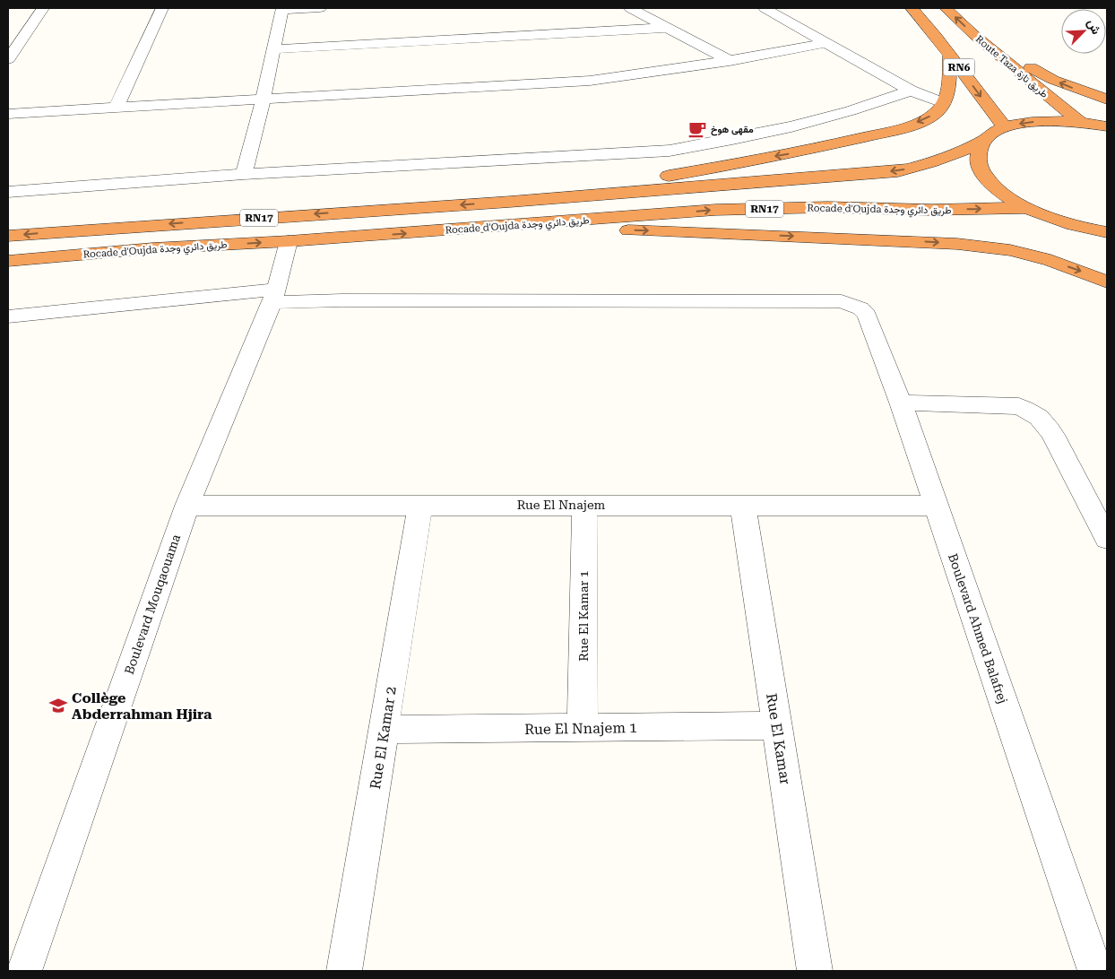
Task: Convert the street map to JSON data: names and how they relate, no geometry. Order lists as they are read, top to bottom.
{
  "streets": {
    "highway": [
      "Route Taza طريق تازة",
      "RN6",
      "RN17",
      "Rocade d'Oujda طريق دائري وجدة"
    ],
    "street": [
      "Rue El Nnajem",
      "Boulevard Mouqaouama",
      "Rue El Kamar 1",
      "Boulevard Ahmed Balafrej",
      "Rue El Nnajem 1",
      "Rue El Kamar 2",
      "Rue El Kamar"
    ]
  },
  "crossings": [
    ["Route Taza طريق تازة", "RN6"],
    ["RN6", "Rocade d'Oujda طريق دائري وجدة"],
    ["Rocade d'Oujda طريق دائري وجدة", "Boulevard Mouqaouama"],
    ["Rue El Nnajem", "Boulevard Mouqaouama"],
    ["Rue El Nnajem", "Rue El Kamar 1"],
    ["Rue El Nnajem", "Boulevard Ahmed Balafrej"],
    ["Rue El Nnajem", "Rue El Kamar 2"],
    ["Rue El Nnajem", "Rue El Kamar"],
    ["Boulevard Mouqaouama", "Boulevard Ahmed Balafrej"],
    ["Rue El Kamar 1", "Rue El Nnajem 1"],
    ["Rue El Nnajem 1", "Rue El Kamar 2"],
    ["Rue El Nnajem 1", "Rue El Kamar"]
  ],
  "places": {
    "cafe": ["مقهى هوخ"],
    "school or university": ["Collège Abderrahman Hjira"]
  },
  "north": "top right"
}
